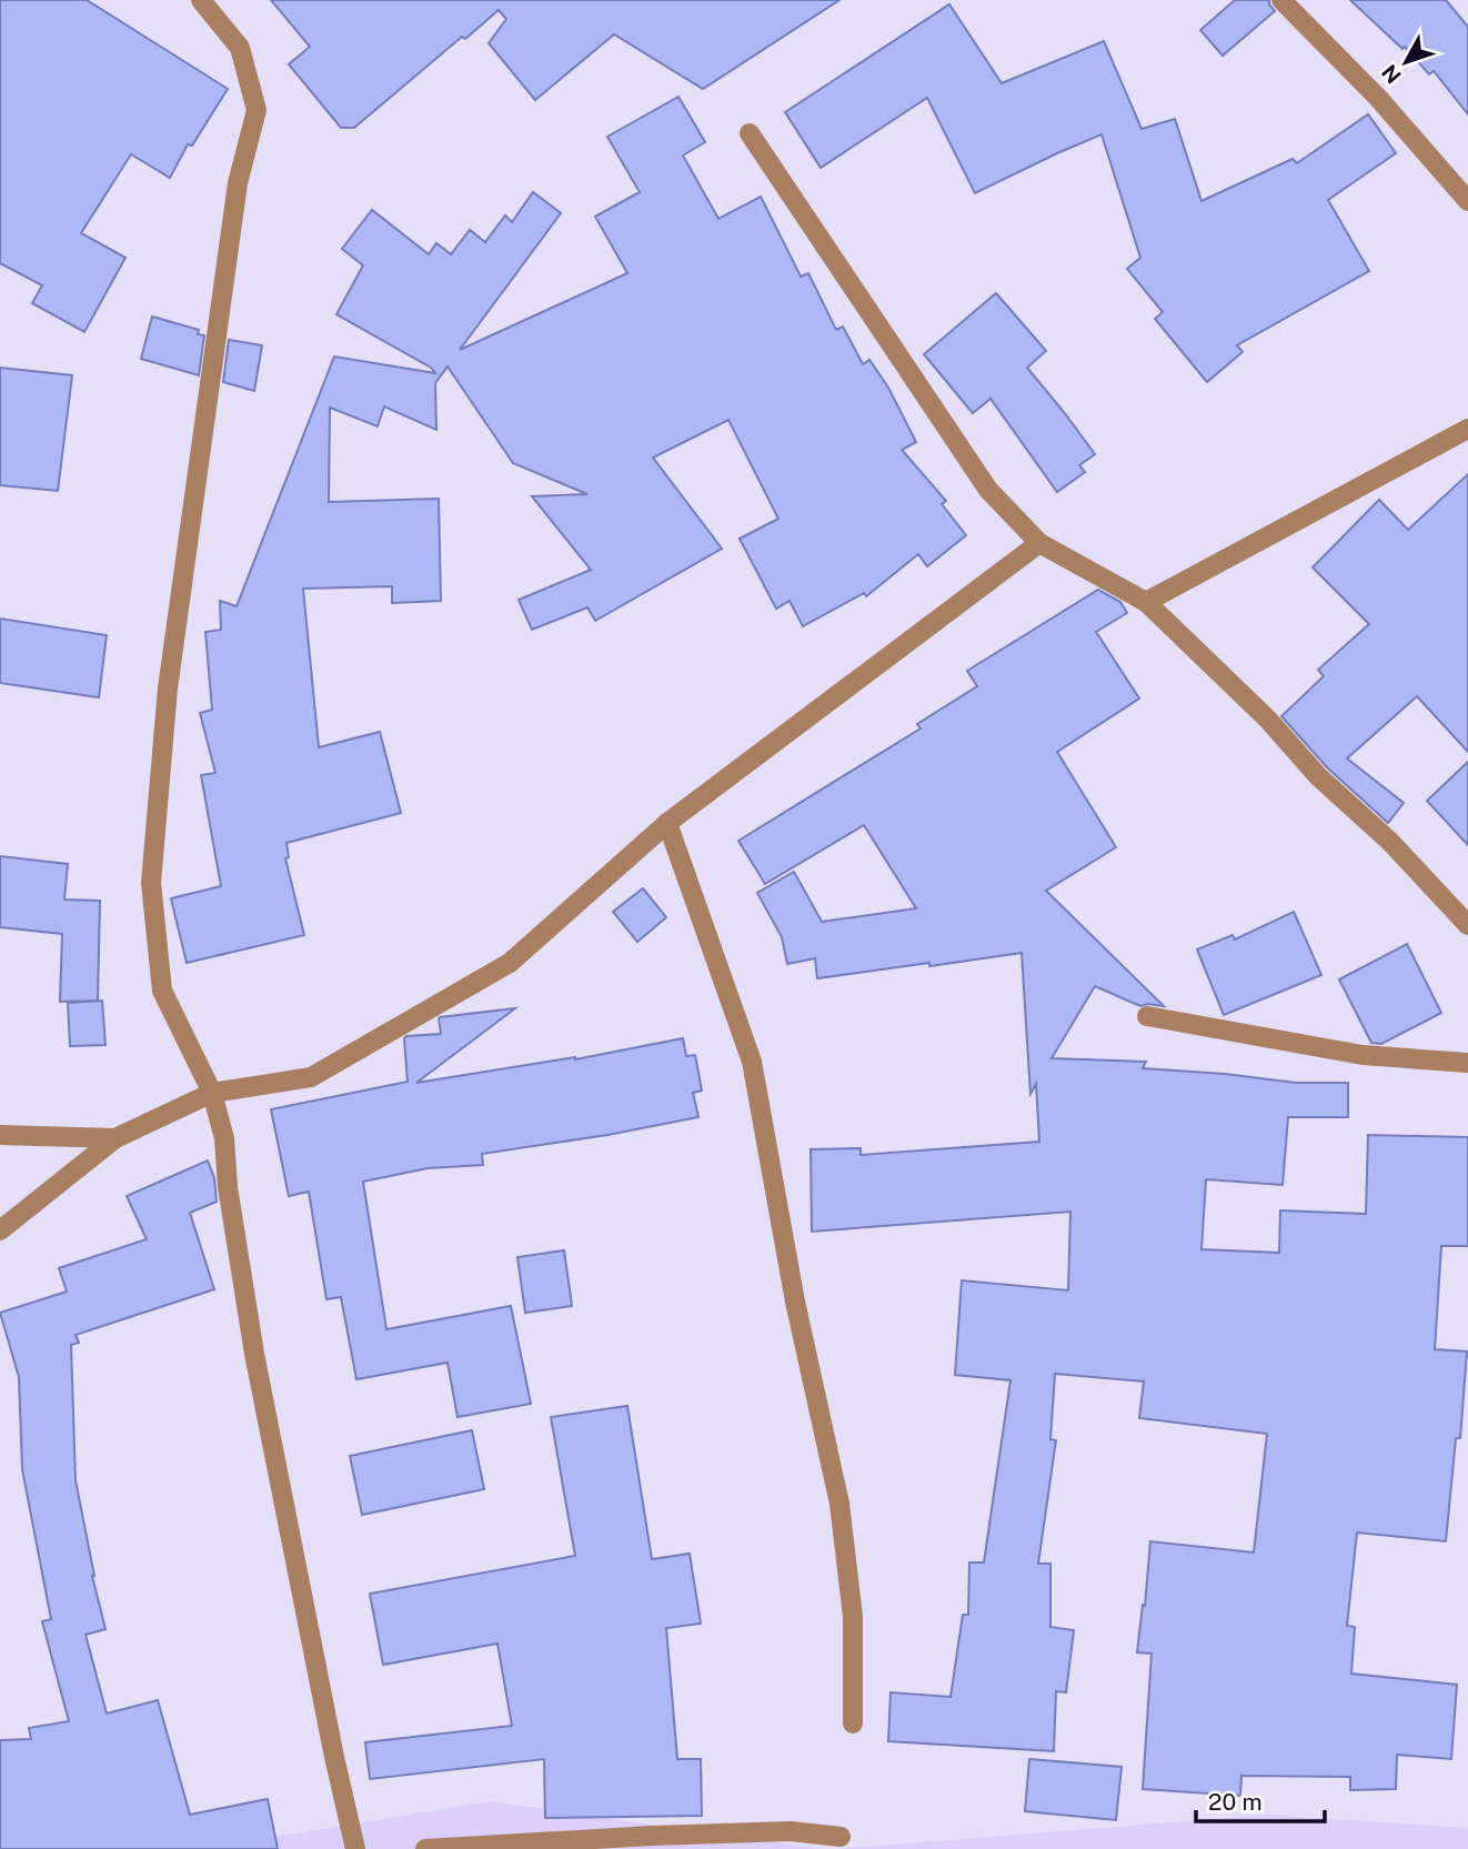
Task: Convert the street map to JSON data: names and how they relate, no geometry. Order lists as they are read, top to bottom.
{
  "scale_bar": "20 m",
  "north": "bottom left"
}
